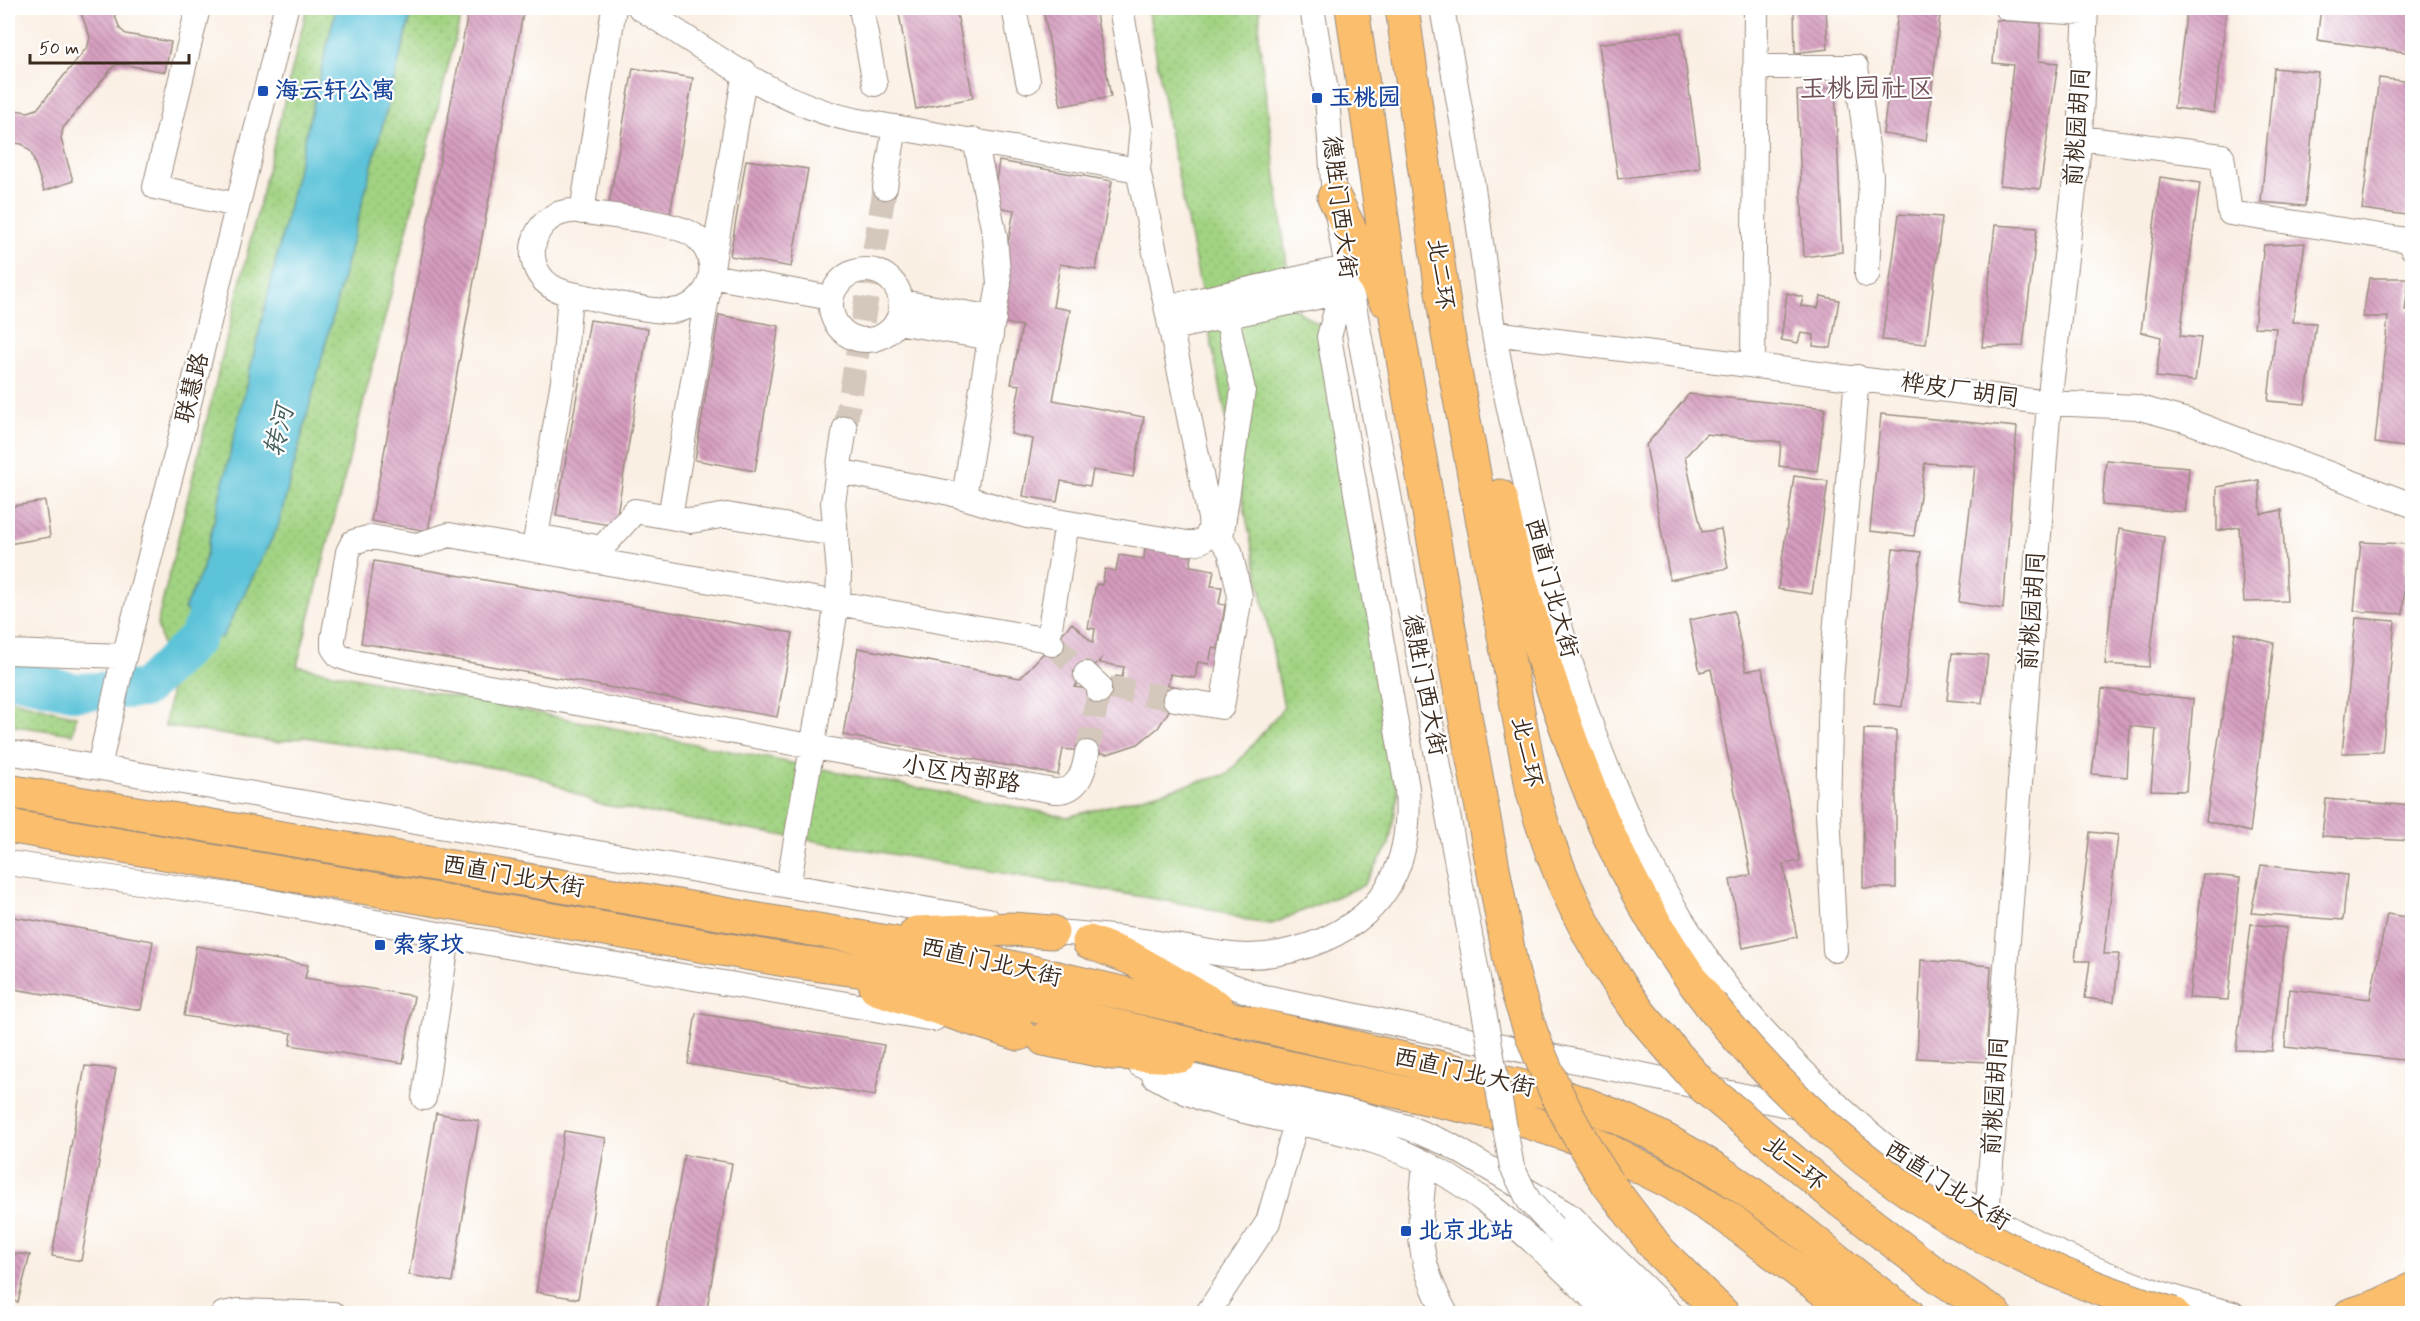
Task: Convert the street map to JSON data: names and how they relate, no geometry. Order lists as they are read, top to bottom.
{
  "streets": {
    "highway": ["北二环", "西直门北大街"],
    "street": [
      "前桃园胡同",
      "德胜门西大街",
      "联慧路",
      "桦皮厂胡同",
      "小区内部路"
    ]
  },
  "crossings": [
    ["前桃园胡同", "桦皮厂胡同"],
    ["前桃园胡同", "西直门北大街"],
    ["联慧路", "西直门北大街"],
    ["桦皮厂胡同", "西直门北大街"]
  ],
  "districts": ["玉桃园社区"],
  "water": ["转河"],
  "places": {
    "transit": [
      "海云轩公寓",
      "玉桃园",
      "索家坟",
      "北京北站"
    ]
  },
  "scale_bar": "50 m"
}
